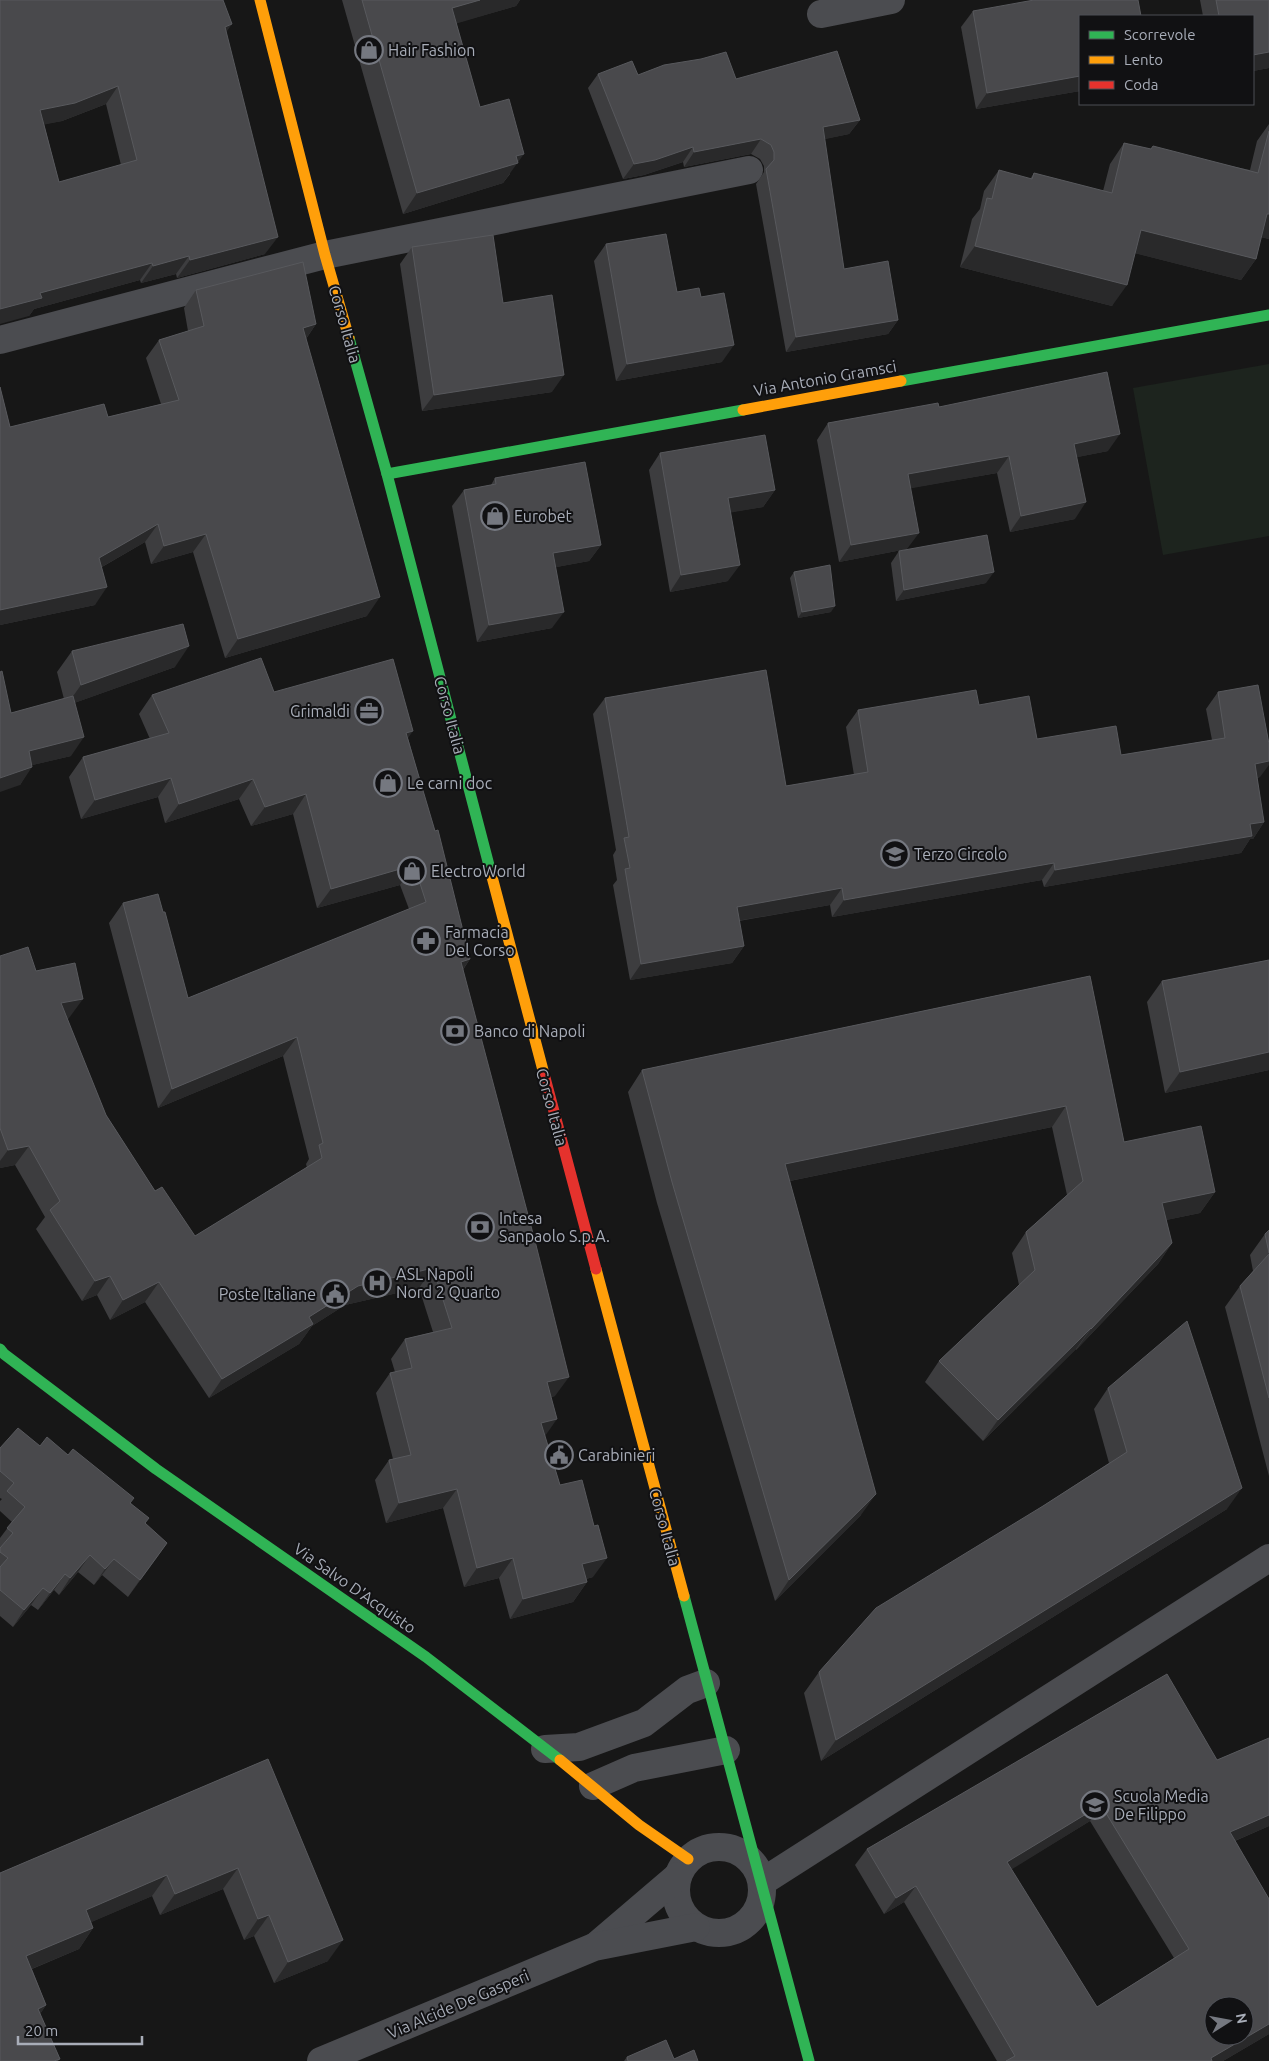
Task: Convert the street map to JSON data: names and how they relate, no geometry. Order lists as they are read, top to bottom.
{
  "streets": {
    "street": [
      "Corso Italia",
      "Via Antonio Gramsci",
      "Via Salvo D'Acquisto",
      "Via Alcide De Gasperi"
    ]
  },
  "crossings": [
    ["Corso Italia", "Via Antonio Gramsci"],
    ["Corso Italia", "Via Salvo D'Acquisto"],
    ["Corso Italia", "Via Alcide De Gasperi"],
    ["Via Salvo D'Acquisto", "Via Alcide De Gasperi"]
  ],
  "places": {
    "shop": [
      "Hair Fashion",
      "Eurobet",
      "Le carni doc",
      "ElectroWorld"
    ],
    "office": ["Grimaldi"],
    "school or university": ["Terzo Circolo", "Scuola Media De Filippo"],
    "pharmacy": ["Farmacia Del Corso"],
    "bank": ["Banco di Napoli", "Intesa Sanpaolo S.p.A."],
    "hospital": ["ASL Napoli Nord 2 Quarto"],
    "public building": ["Poste Italiane", "Carabinieri"]
  },
  "legend": ["Scorrevole", "Lento", "Coda"],
  "scale_bar": "20 m",
  "north": "right"
}
